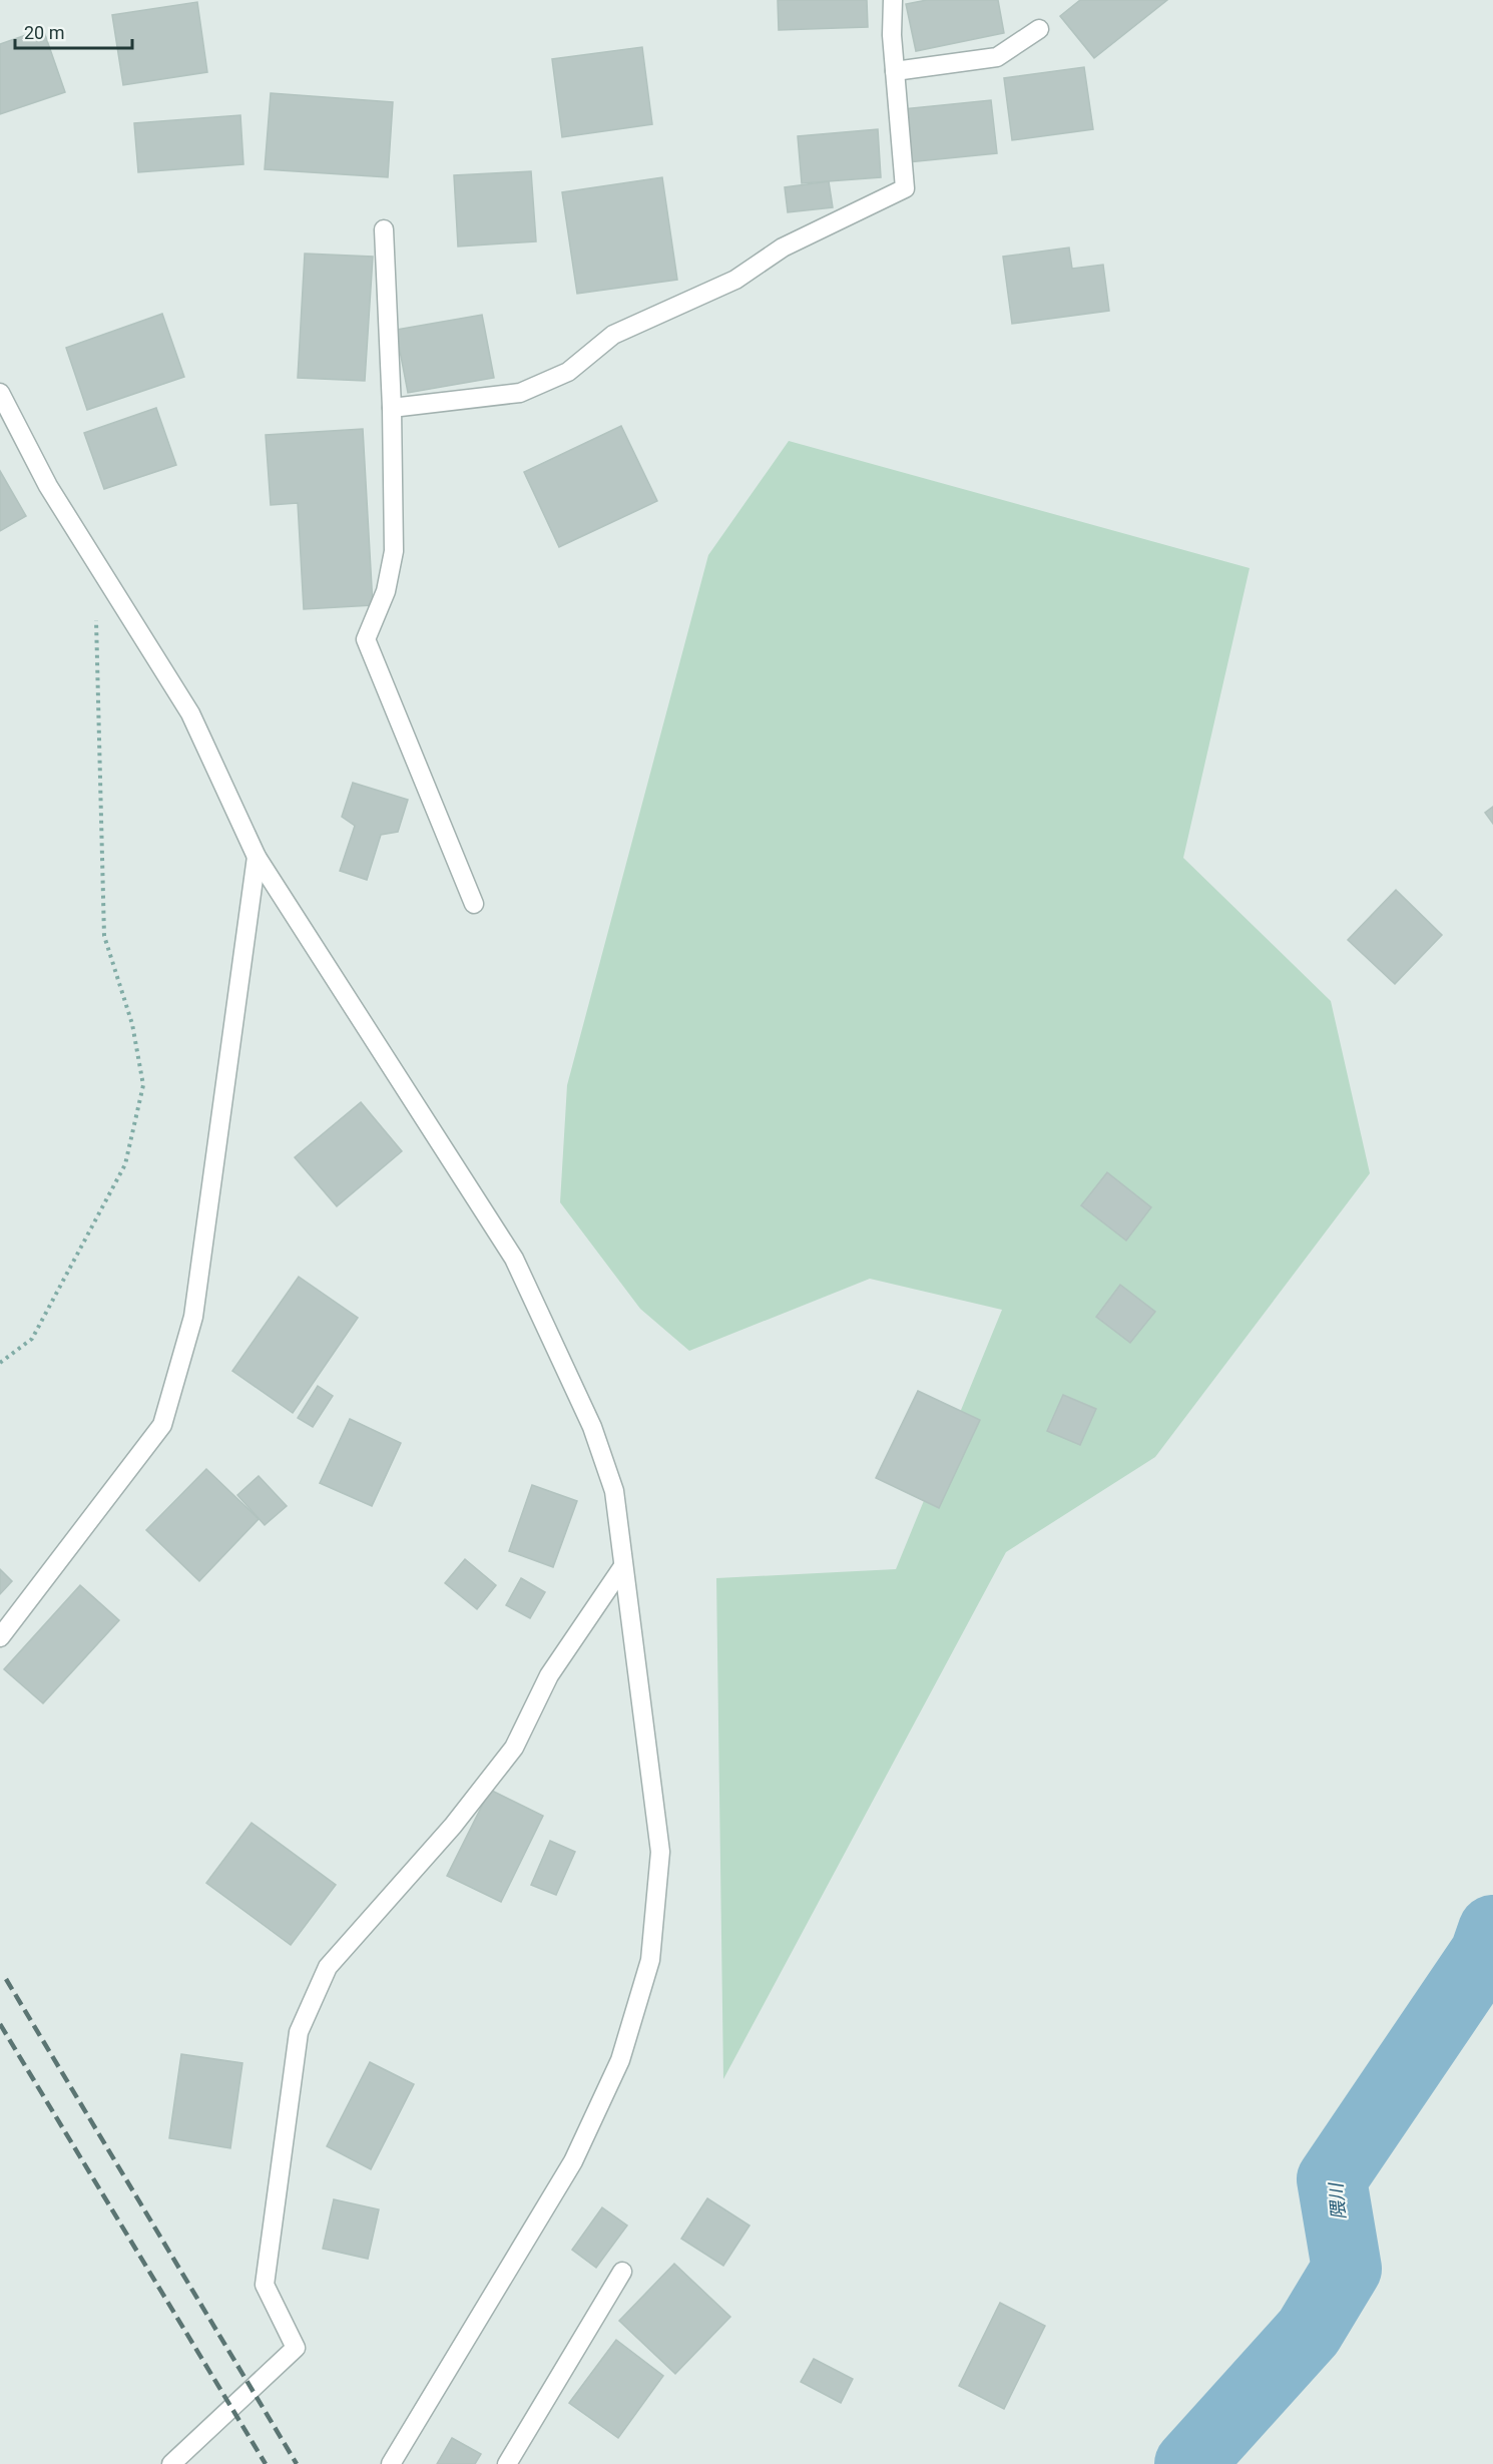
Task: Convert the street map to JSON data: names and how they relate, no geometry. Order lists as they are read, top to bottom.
{
  "water": ["隈川"],
  "scale_bar": "20 m"
}
